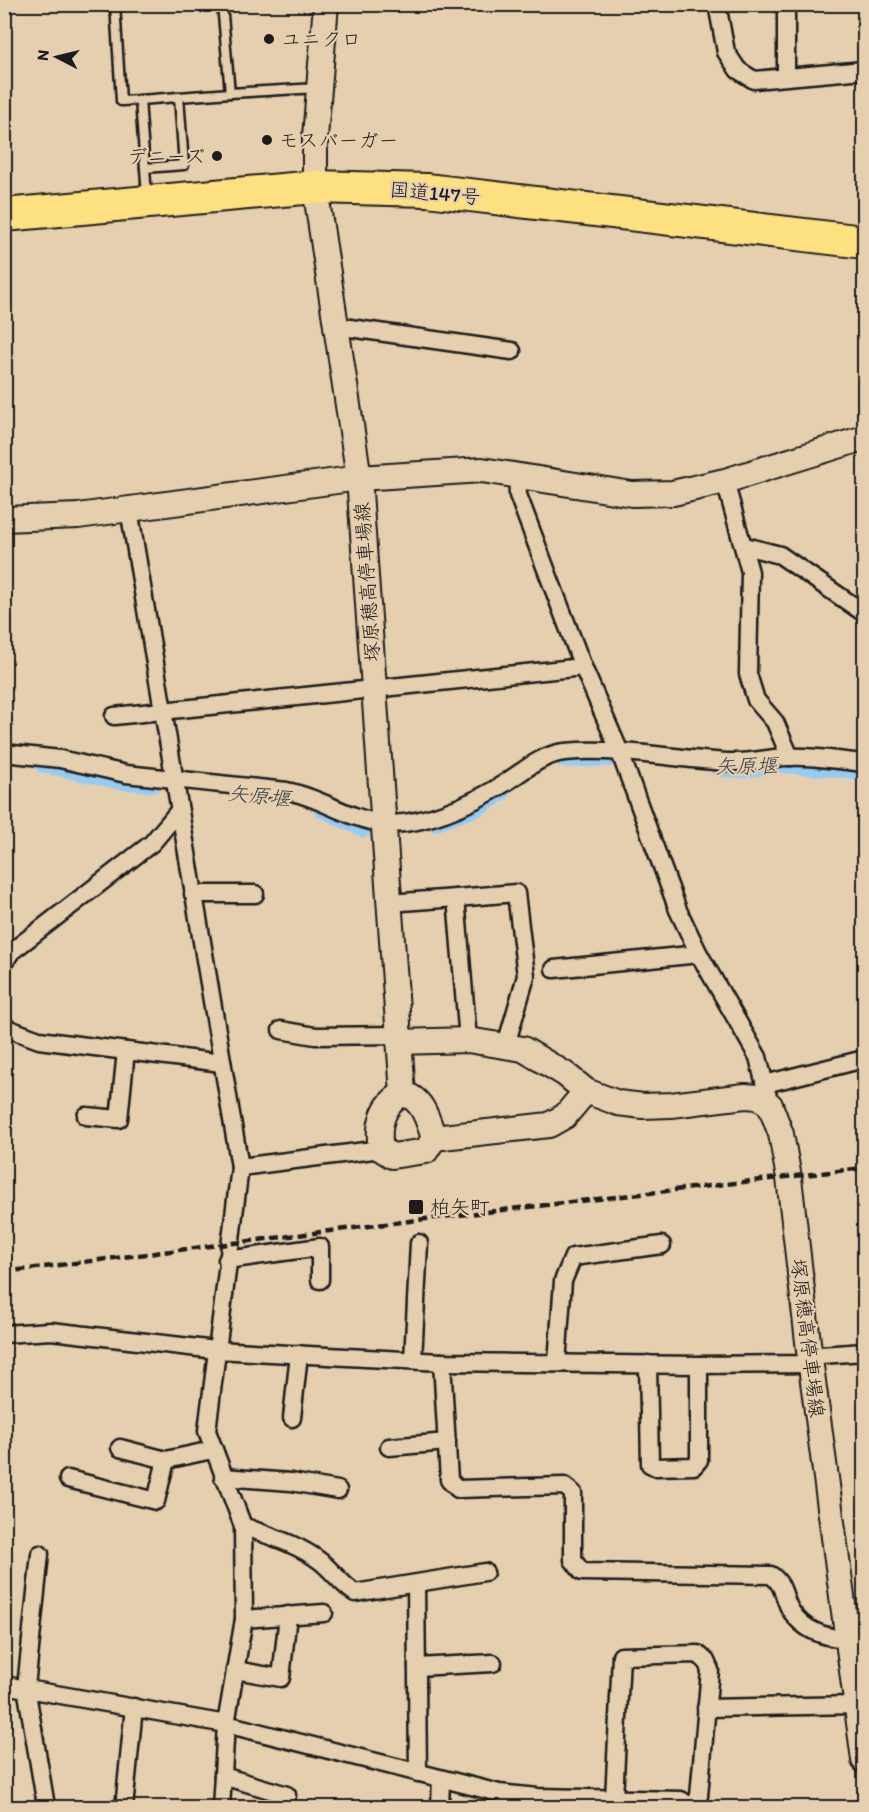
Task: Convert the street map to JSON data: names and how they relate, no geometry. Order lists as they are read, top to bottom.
{
  "streets": {
    "highway": ["国道147号"],
    "main road": ["塚原穂高停車場線"]
  },
  "water": ["矢原堰"],
  "places": {
    "other": ["ユニクロ", "モスバーガー", "デニーズ"],
    "transit": ["柏矢町"]
  },
  "north": "left"
}
